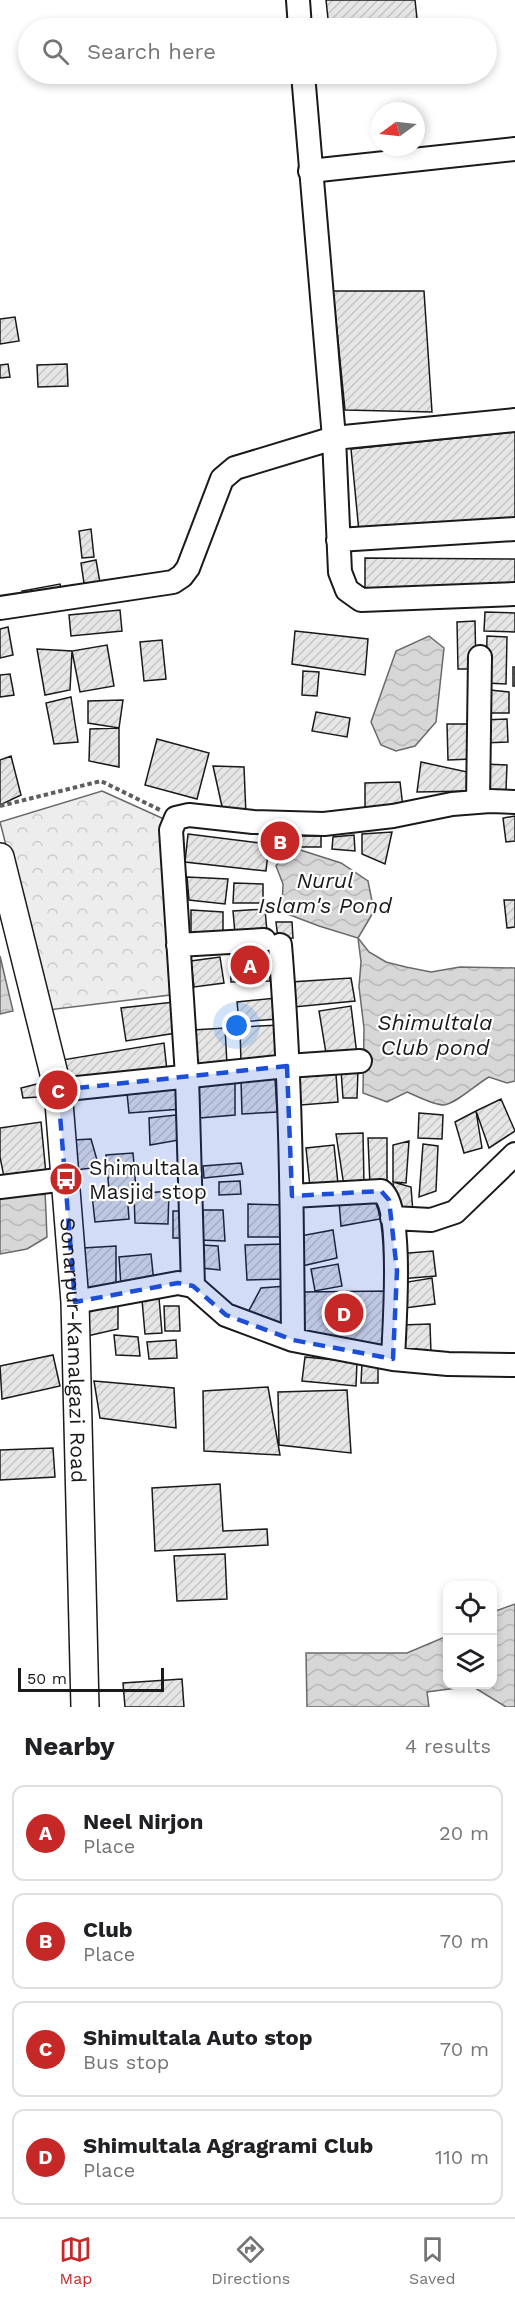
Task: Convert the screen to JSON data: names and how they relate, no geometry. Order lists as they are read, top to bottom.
{
  "streets": {
    "main road": ["Sonarpur-Kamalgazi Road"]
  },
  "water": ["Nurul Islam's Pond", "Shimultala Club pond"],
  "places": {
    "bus stop": ["Shimultala Masjid stop"]
  },
  "scale_bar": "50 m",
  "north": "left",
  "page": {
    "search": "Search here",
    "pins": [
      "B",
      "A",
      "C",
      "D"
    ],
    "scale": "50 m",
    "heading": ["Nearby", "4 results"],
    "list": [
      {
        "mark": "A",
        "name": "Neel Nirjon",
        "note": "Place",
        "value": "20 m"
      },
      {
        "mark": "B",
        "name": "Club",
        "note": "Place",
        "value": "70 m"
      },
      {
        "mark": "C",
        "name": "Shimultala Auto stop",
        "note": "Bus stop",
        "value": "70 m"
      },
      {
        "mark": "D",
        "name": "Shimultala Agragrami Club",
        "note": "Place",
        "value": "110 m"
      }
    ],
    "nav": ["Map", "Directions", "Saved"]
  }
}
